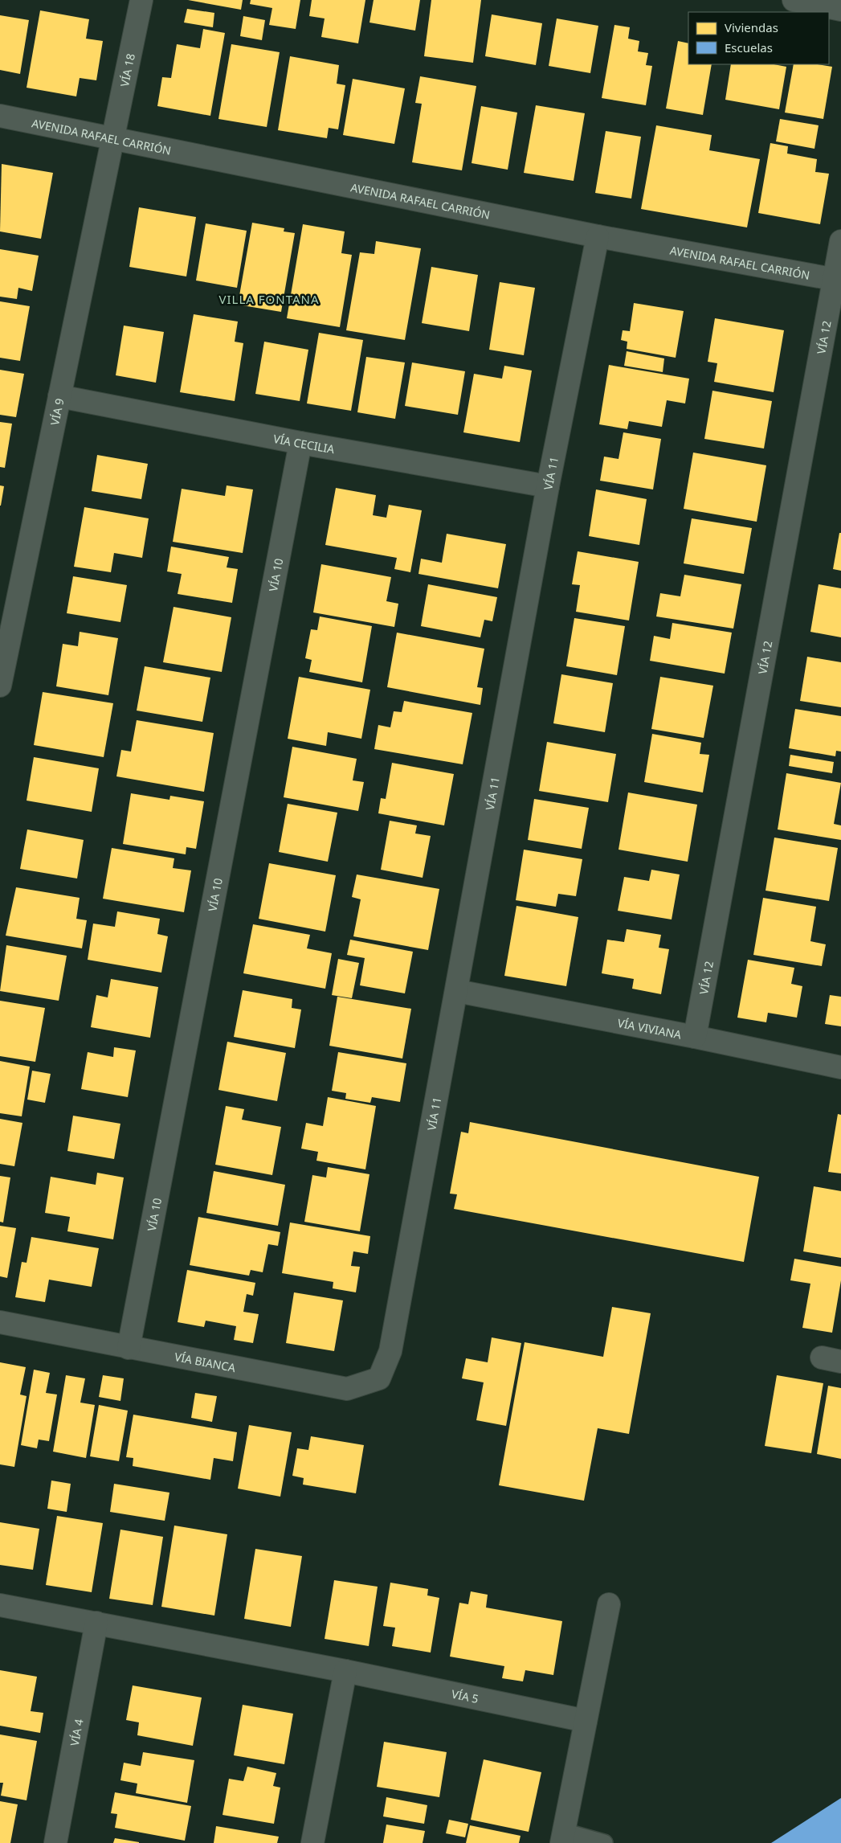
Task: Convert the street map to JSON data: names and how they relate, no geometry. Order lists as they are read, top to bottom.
{
  "streets": {
    "street": [
      "VÍA 18",
      "AVENIDA RAFAEL CARRIÓN",
      "VÍA 12",
      "VÍA 9",
      "VÍA CECILIA",
      "VÍA 11",
      "VÍA 10",
      "VÍA VIVIANA",
      "VÍA BIANCA",
      "VÍA 5",
      "VÍA 4"
    ]
  },
  "crossings": [
    ["VÍA 18", "AVENIDA RAFAEL CARRIÓN"],
    ["VÍA 18", "VÍA 9"],
    ["AVENIDA RAFAEL CARRIÓN", "VÍA 12"],
    ["AVENIDA RAFAEL CARRIÓN", "VÍA 9"],
    ["AVENIDA RAFAEL CARRIÓN", "VÍA 11"],
    ["VÍA 12", "VÍA VIVIANA"],
    ["VÍA 9", "VÍA CECILIA"],
    ["VÍA CECILIA", "VÍA 11"],
    ["VÍA CECILIA", "VÍA 10"],
    ["VÍA 11", "VÍA VIVIANA"],
    ["VÍA 11", "VÍA BIANCA"],
    ["VÍA 10", "VÍA BIANCA"],
    ["VÍA 5", "VÍA 4"]
  ],
  "districts": ["VILLA FONTANA"],
  "legend": ["Viviendas", "Escuelas"]
}
